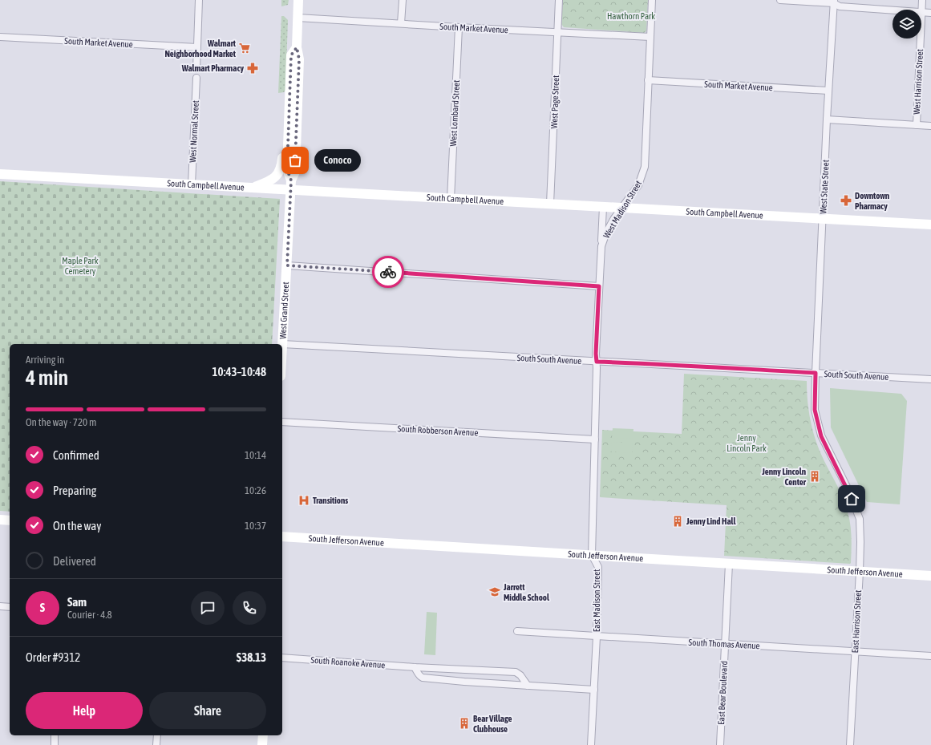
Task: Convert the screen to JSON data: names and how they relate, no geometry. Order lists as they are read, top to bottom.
{
  "streets": {
    "main road": ["South Campbell Avenue", "West Grand Street", "South Jefferson Avenue"],
    "street": [
      "South Market Avenue",
      "West Harrison Street",
      "West Page Street",
      "West Lombard Street",
      "West Normal Street",
      "West State Street",
      "West Madison Street",
      "South South Avenue",
      "South Robberson Avenue",
      "East Madison Street",
      "East Harrison Street",
      "South Thomas Avenue",
      "South Roanoke Avenue",
      "East Bear Boulevard"
    ]
  },
  "crossings": [
    ["South Market Avenue", "West Page Street"],
    ["South Market Avenue", "West Lombard Street"],
    ["South Market Avenue", "West State Street"],
    ["South Market Avenue", "West Madison Street"],
    ["South Market Avenue", "West Grand Street"],
    ["West Page Street", "South Campbell Avenue"],
    ["West Lombard Street", "South Campbell Avenue"],
    ["West Normal Street", "South Campbell Avenue"],
    ["South Campbell Avenue", "West State Street"],
    ["South Campbell Avenue", "West Madison Street"],
    ["South Campbell Avenue", "West Grand Street"],
    ["West State Street", "South South Avenue"],
    ["West State Street", "East Harrison Street"],
    ["West Madison Street", "South South Avenue"],
    ["West Madison Street", "East Madison Street"],
    ["West Grand Street", "South South Avenue"],
    ["South South Avenue", "East Madison Street"],
    ["South South Avenue", "East Harrison Street"],
    ["South Robberson Avenue", "East Madison Street"],
    ["South Jefferson Avenue", "East Madison Street"],
    ["South Jefferson Avenue", "East Harrison Street"],
    ["South Jefferson Avenue", "East Bear Boulevard"],
    ["East Madison Street", "South Thomas Avenue"],
    ["East Harrison Street", "South Thomas Avenue"],
    ["South Thomas Avenue", "East Bear Boulevard"]
  ],
  "parks": ["Hawthorn Park", "Maple Park Cemetery", "Jenny Lincoln Park"],
  "places": {
    "supermarket": ["Walmart Neighborhood Market"],
    "pharmacy": ["Walmart Pharmacy", "Downtown Pharmacy"],
    "other": ["Conoco"],
    "building": ["Jenny Lincoln Center", "Jenny Lind Hall", "Bear Village Clubhouse"],
    "hospital": ["Transitions"],
    "school or university": ["Jarrett Middle School"]
  },
  "page": {
    "bubble": "Conoco",
    "heading": ["4 min", "Arriving in", "10:43–10:48"],
    "panel": [
      "Sam",
      "Courier · 4.8",
      "Order #9312",
      "$38.13"
    ],
    "bar": "On the way · 720 m",
    "list": [
      ["Confirmed", "10:14"],
      ["Preparing", "10:26"],
      ["On the way", "10:37"],
      "Delivered"
    ],
    "round": "S",
    "buttons": ["Help", "Share"]
  }
}
